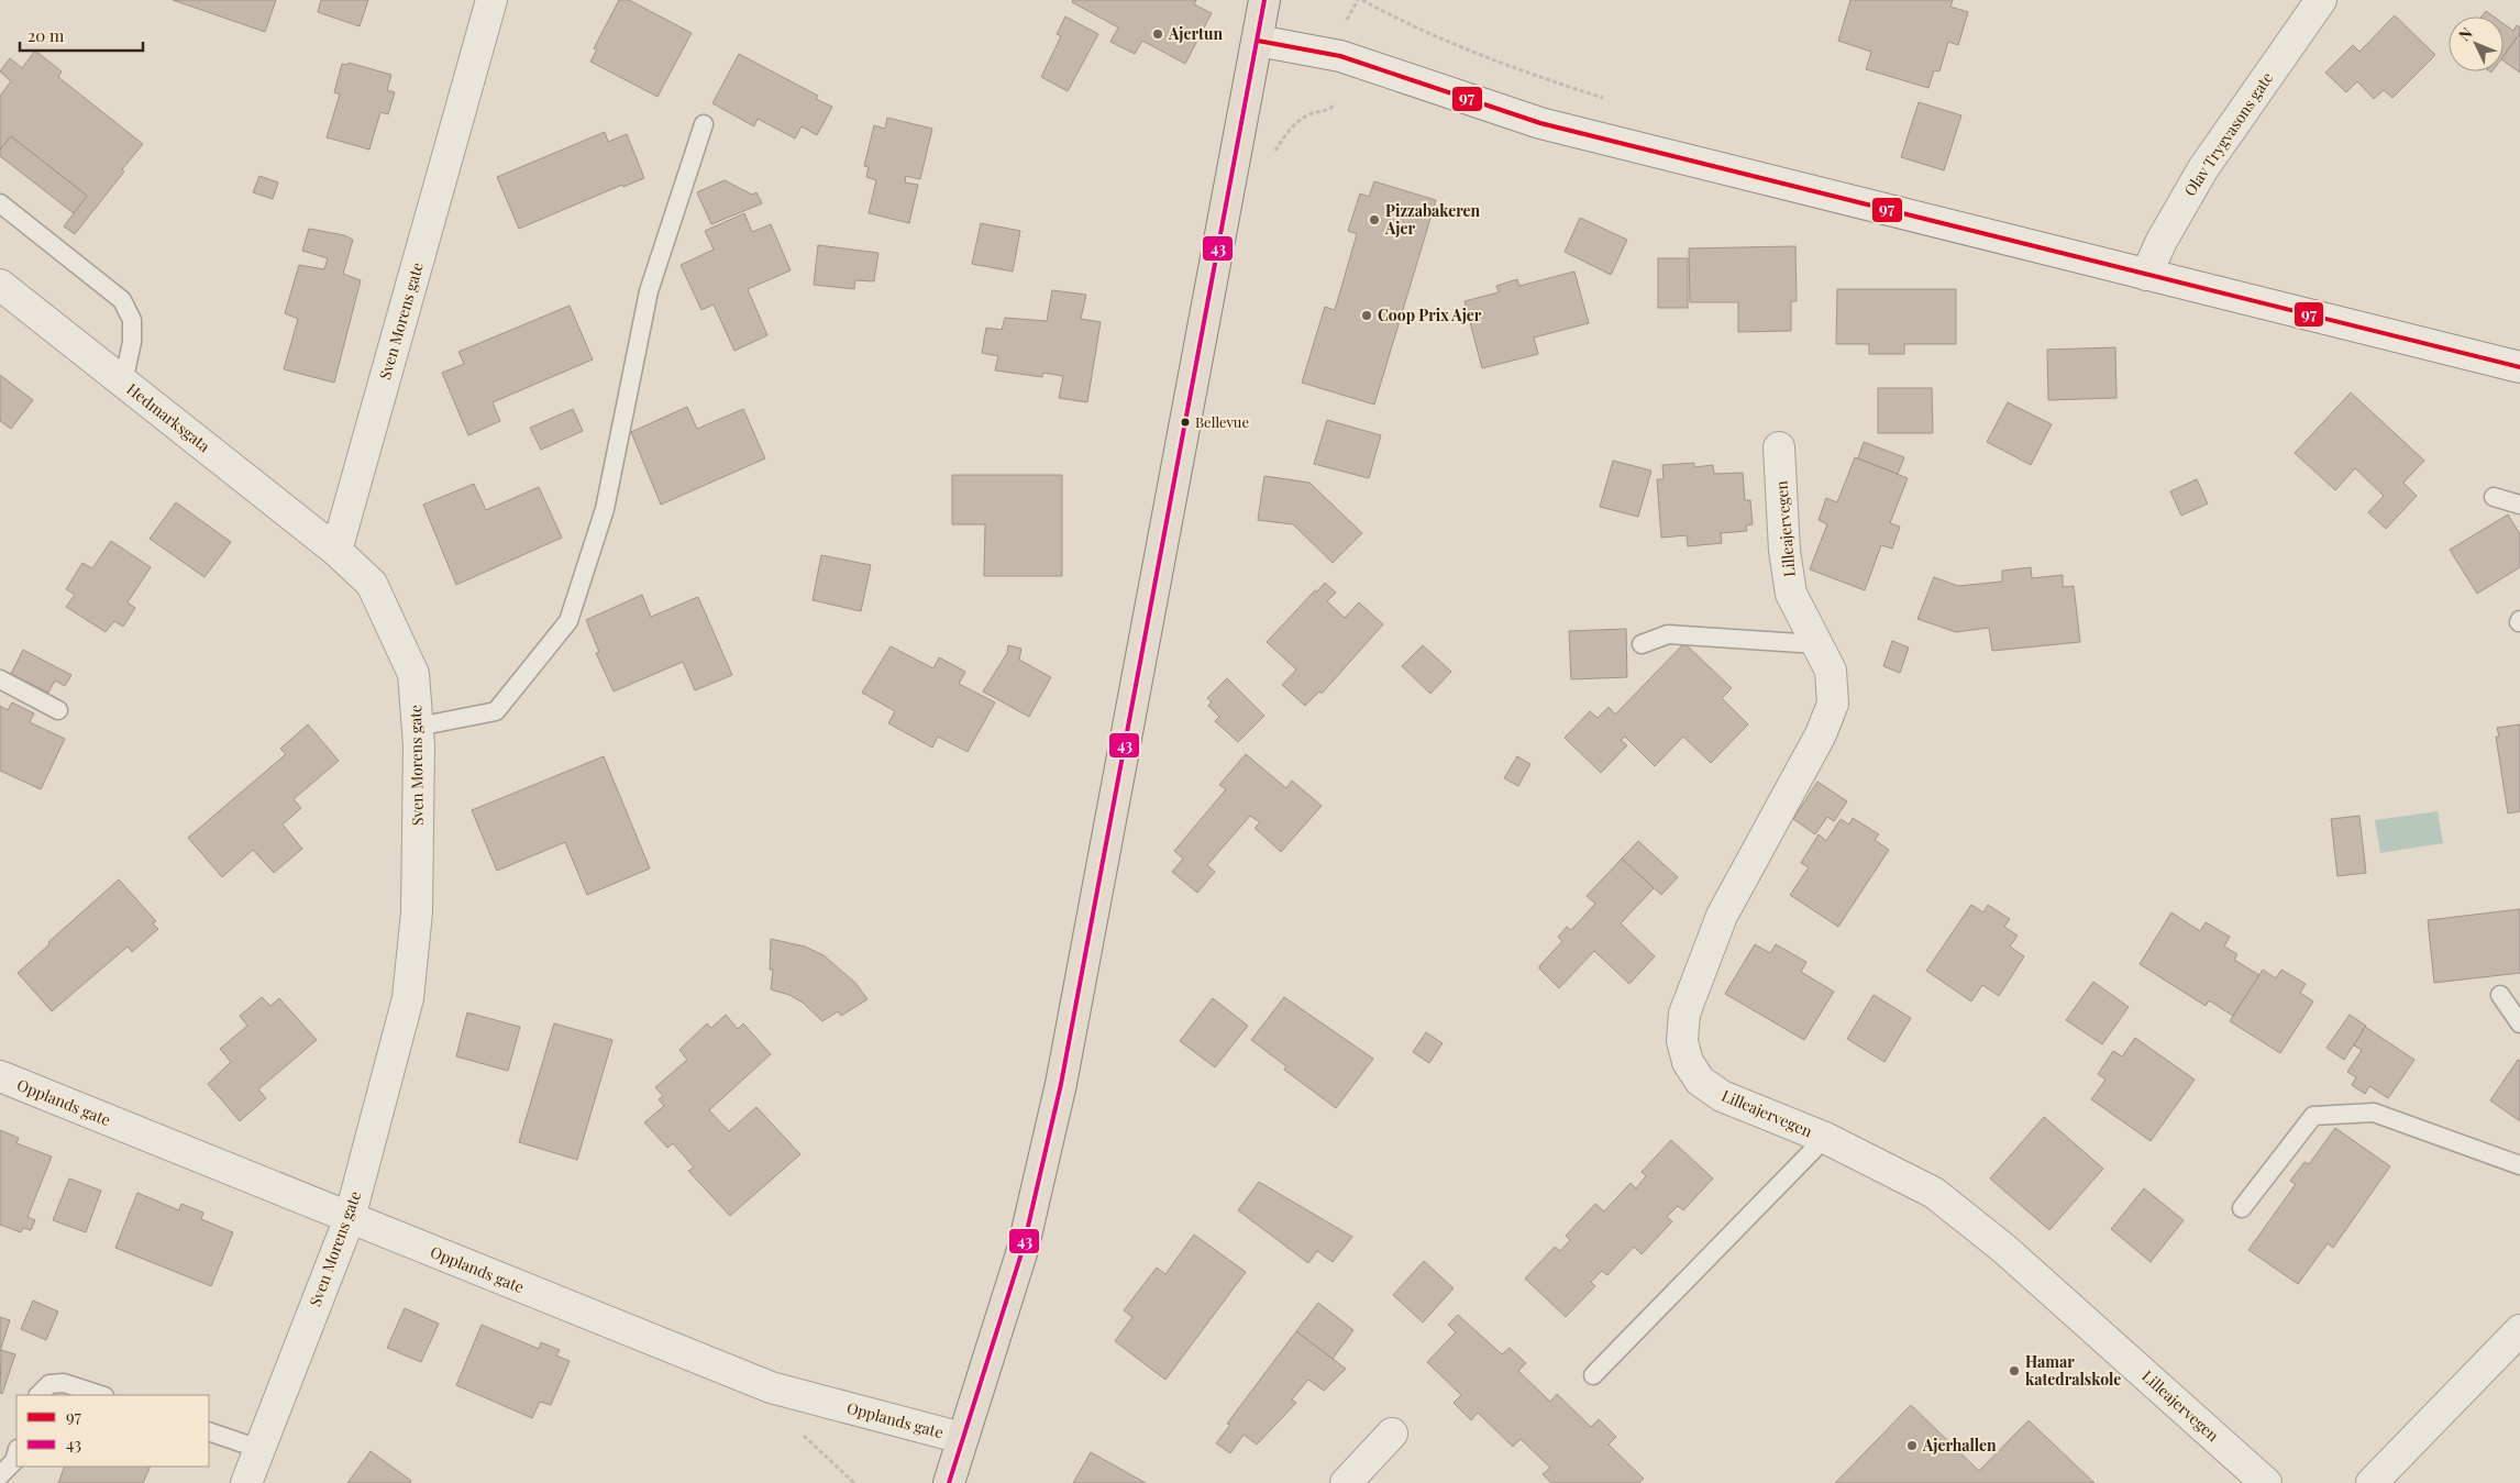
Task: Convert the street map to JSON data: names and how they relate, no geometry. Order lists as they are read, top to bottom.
{
  "streets": {
    "street": [
      "Olav Trygvasons gate",
      "Sven Morens gate",
      "Hedmarksgata",
      "Lilleajervegen",
      "Opplands gate"
    ]
  },
  "crossings": [
    ["Sven Morens gate", "Hedmarksgata"],
    ["Sven Morens gate", "Opplands gate"]
  ],
  "places": [
    "Ajertun",
    "Pizzabakeren Ajer",
    "Coop Prix Ajer",
    "Bellevue",
    "Hamar katedralskole",
    "Ajerhallen"
  ],
  "lines": ["transit line 43", "transit line 97"],
  "legend": ["97", "43"],
  "scale_bar": "20 m",
  "north": "top left"
}
